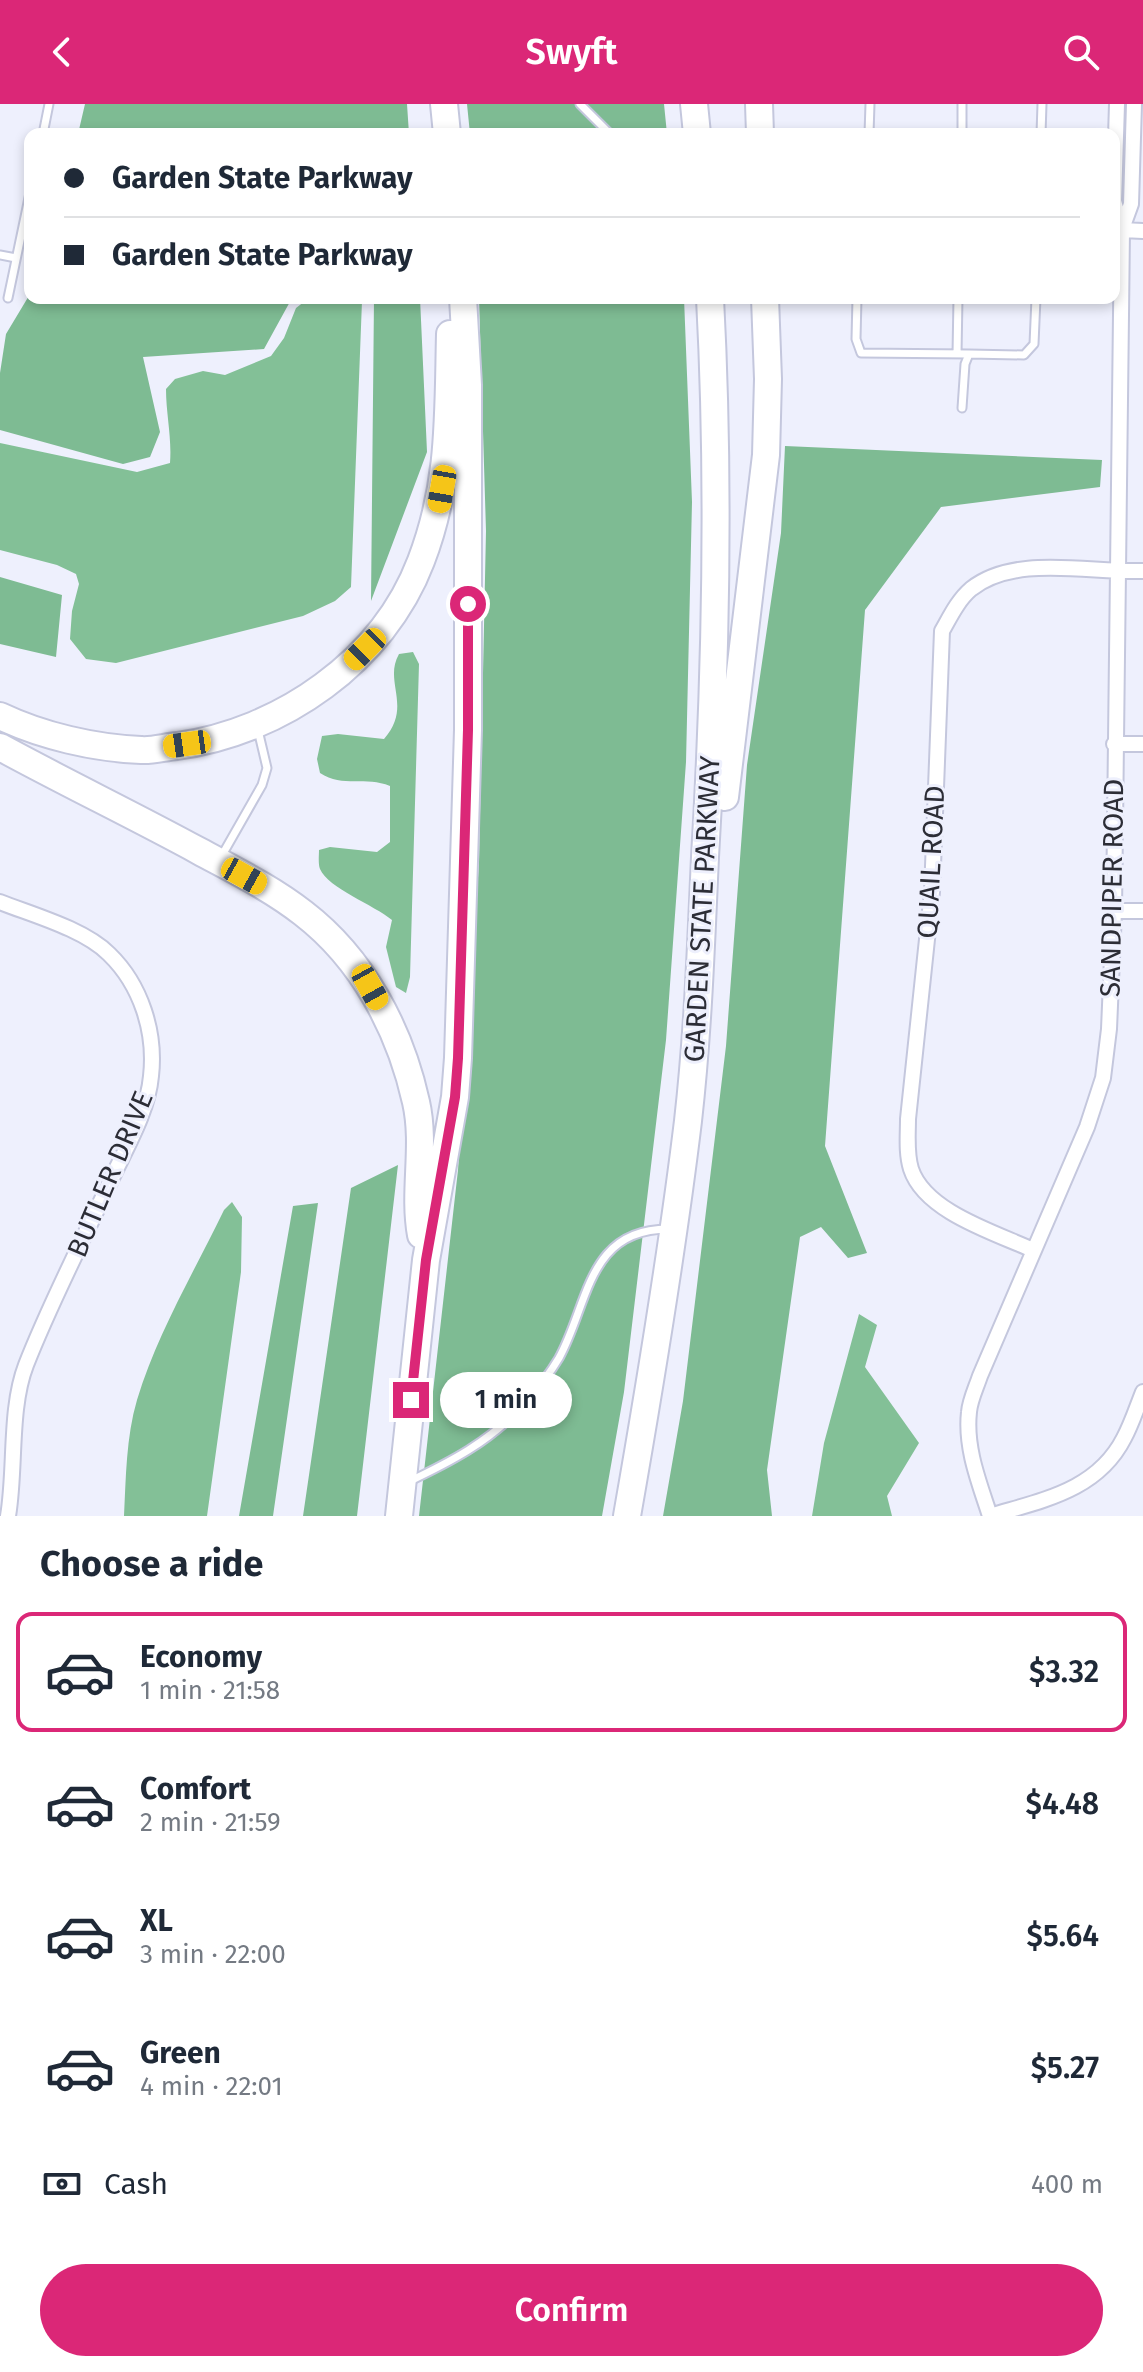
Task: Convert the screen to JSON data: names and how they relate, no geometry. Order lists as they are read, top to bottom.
{
  "streets": {
    "highway": ["GARDEN STATE PARKWAY"],
    "street": ["QUAIL ROAD", "SANDPIPER ROAD", "BUTLER DRIVE"]
  },
  "crossings": [
    ["QUAIL ROAD", "SANDPIPER ROAD"]
  ],
  "page": {
    "header": "Swyft",
    "banner": ["Garden State Parkway", "Garden State Parkway"],
    "bubble": "1 min",
    "heading": "Choose a ride",
    "list": [
      {
        "name": "Economy",
        "note": "1 min · 21:58",
        "value": "$3.32"
      },
      {
        "name": "Comfort",
        "note": "2 min · 21:59",
        "value": "$4.48"
      },
      {
        "name": "XL",
        "note": "3 min · 22:00",
        "value": "$5.64"
      },
      {
        "name": "Green",
        "note": "4 min · 22:01",
        "value": "$5.27"
      }
    ],
    "pay": ["Cash", "400 m"],
    "buttons": "Confirm"
  }
}
